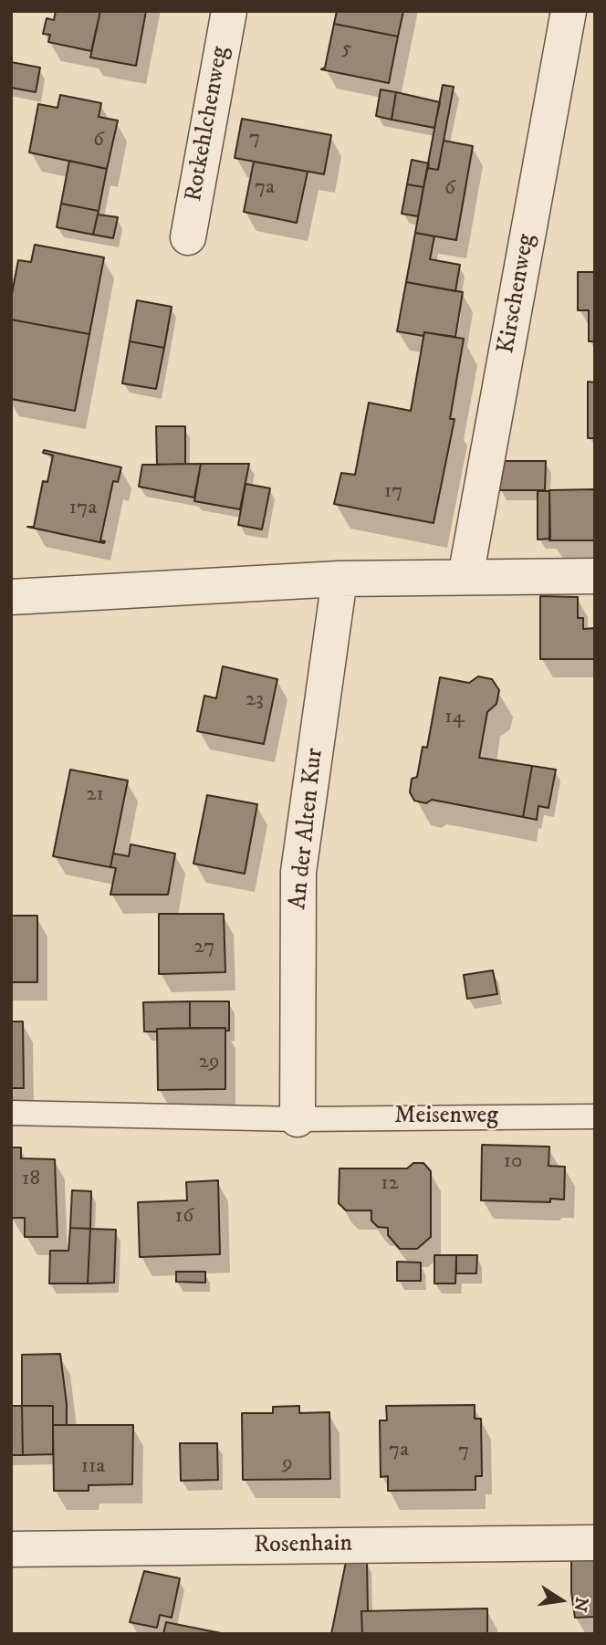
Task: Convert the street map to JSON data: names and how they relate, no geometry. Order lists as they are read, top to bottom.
{
  "streets": {
    "street": [
      "Rotkehlchenweg",
      "Kirschenweg",
      "An der Alten Kur",
      "Rosenhain"
    ],
    "lane": ["Meisenweg"]
  },
  "crossings": [
    ["An der Alten Kur", "Meisenweg"]
  ],
  "house_numbers": [
    "5",
    "7",
    "6",
    "7a",
    "6",
    "17",
    "17a",
    "23",
    "14",
    "21",
    "27",
    "29",
    "10",
    "18",
    "12",
    "16",
    "7a",
    "7",
    "9",
    "11a"
  ],
  "north": "right"
}
